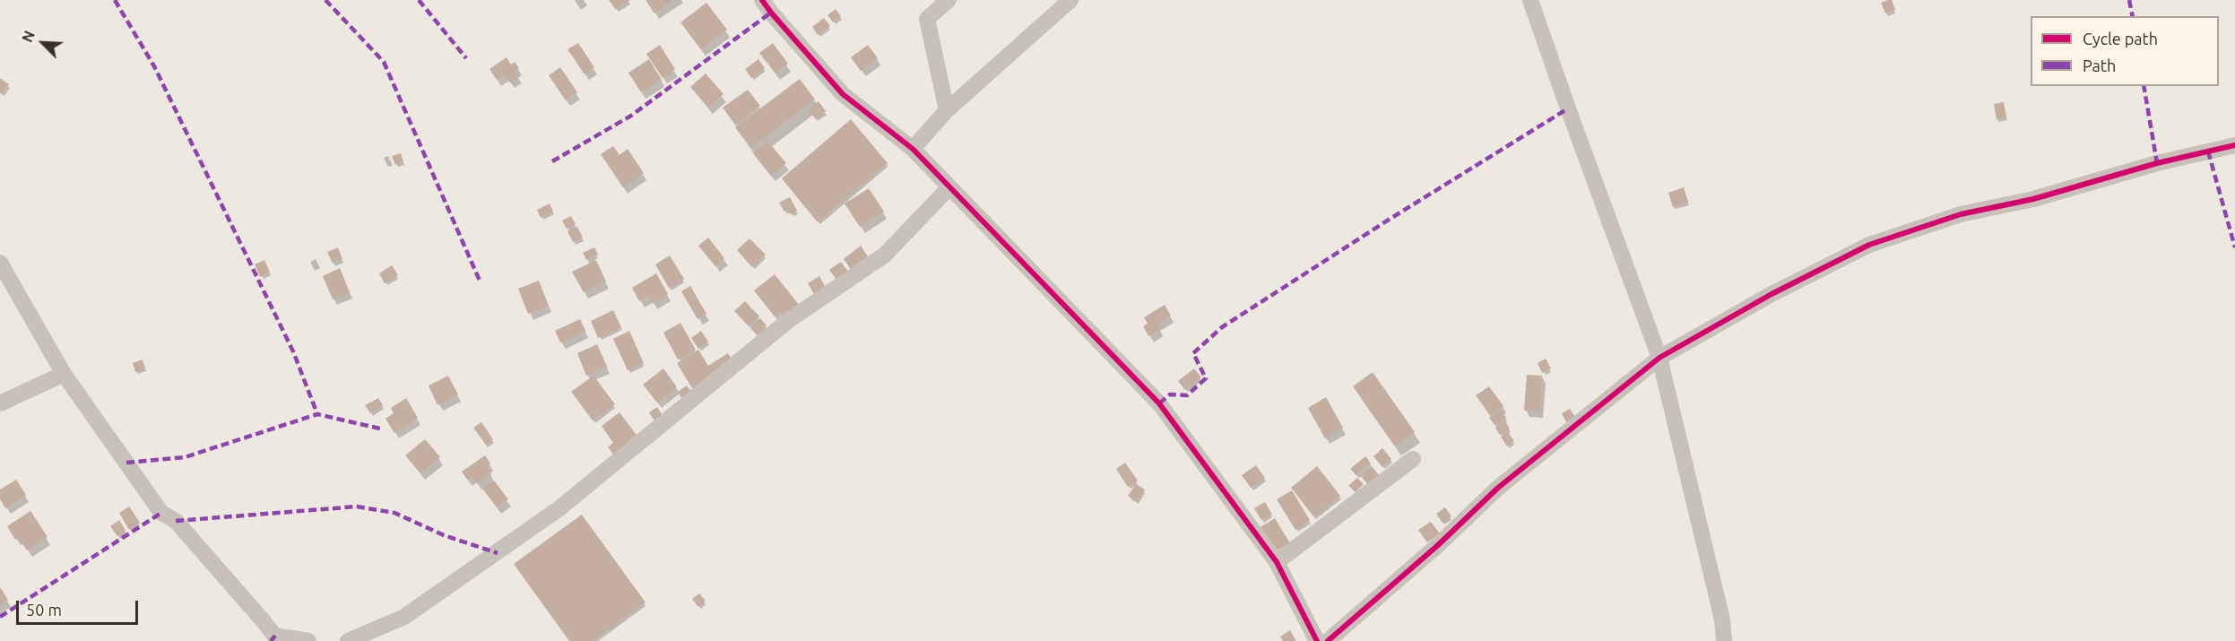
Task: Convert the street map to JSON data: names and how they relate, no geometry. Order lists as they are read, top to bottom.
{
  "legend": ["Cycle path", "Path"],
  "scale_bar": "50 m",
  "north": "top left"
}
